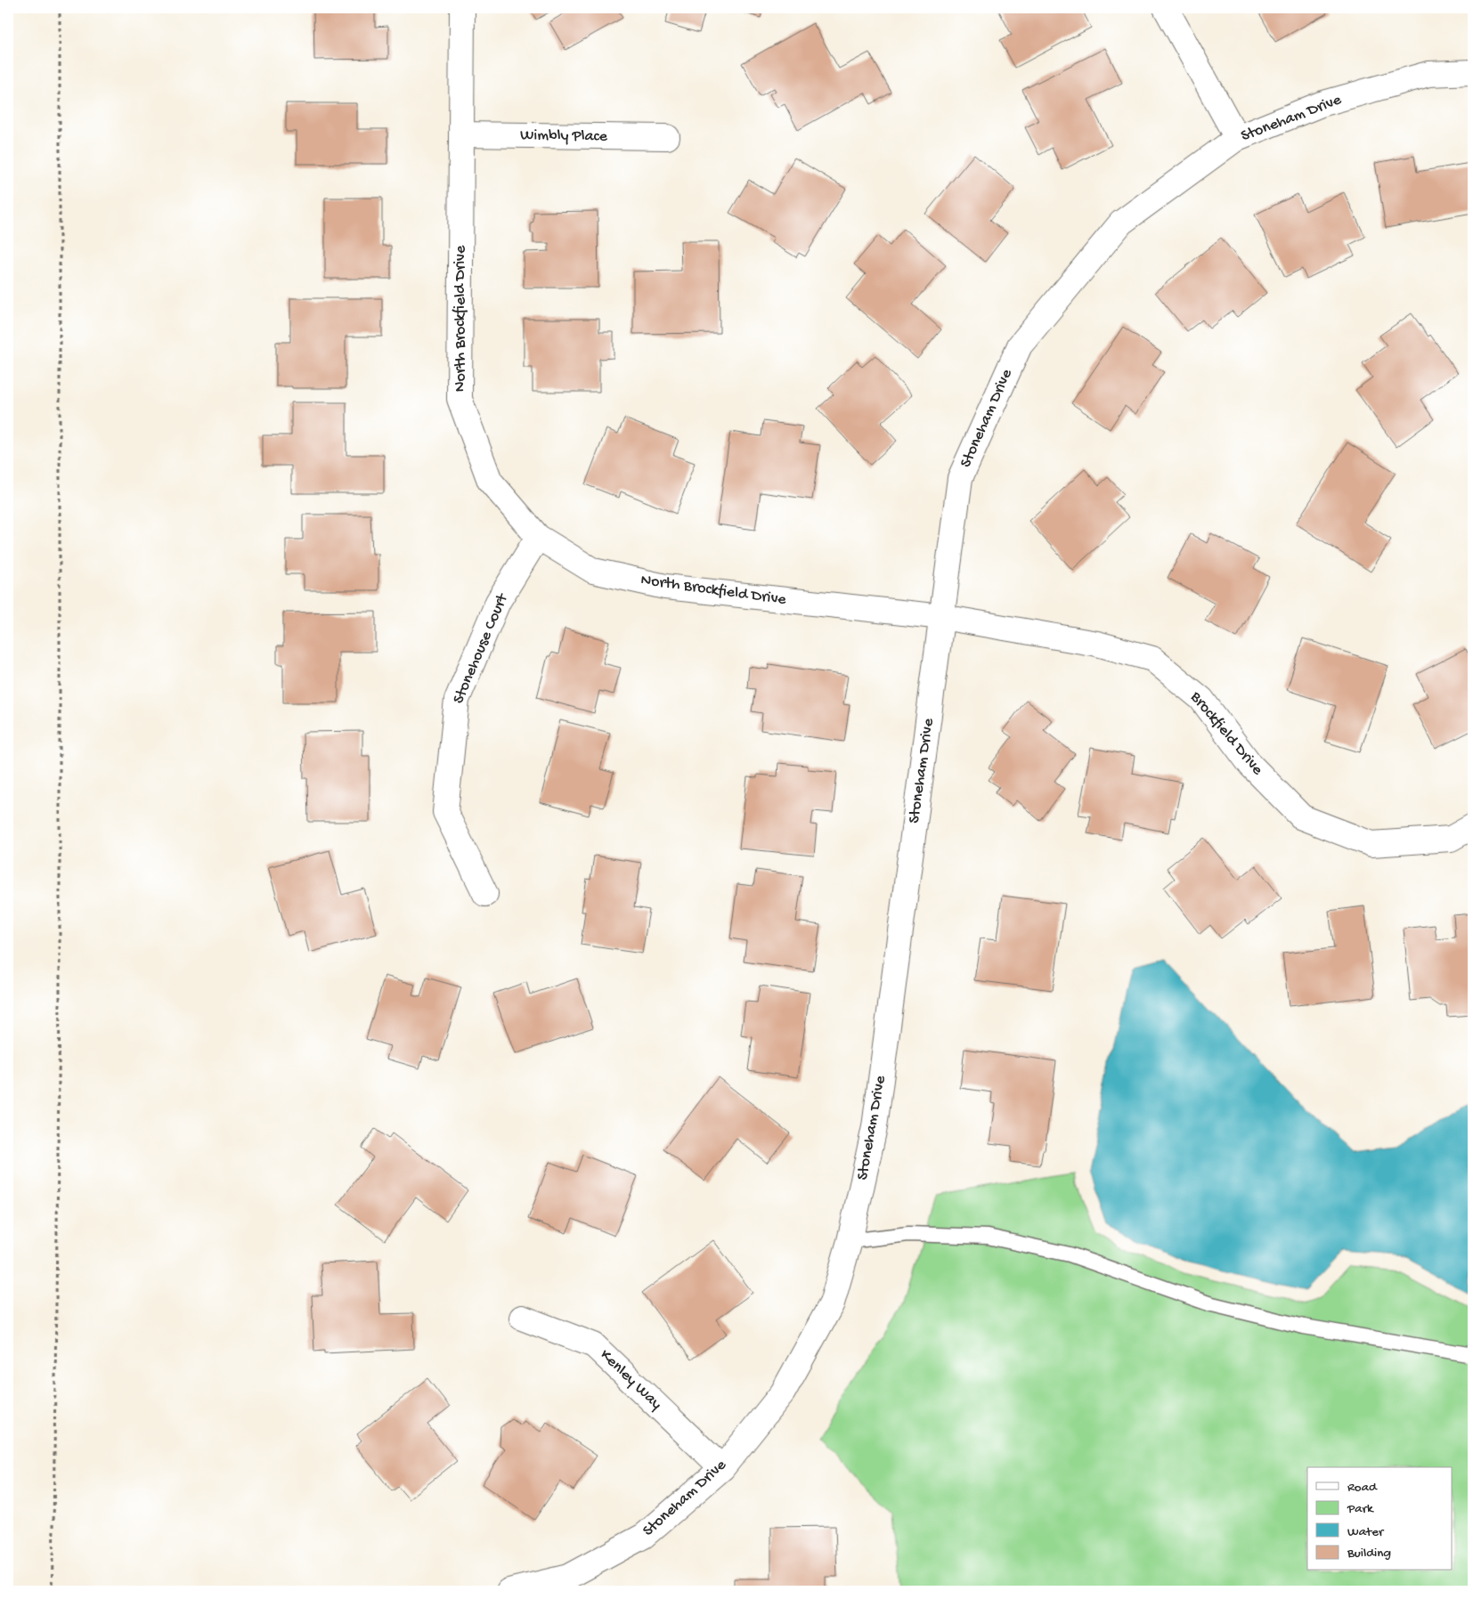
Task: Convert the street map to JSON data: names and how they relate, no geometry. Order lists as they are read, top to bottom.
{
  "streets": {
    "street": [
      "Stoneham Drive",
      "Wimbly Place",
      "North Brockfield Drive",
      "Stonehouse Court",
      "Brockfield Drive",
      "Kenley Way"
    ]
  },
  "crossings": [
    ["Stoneham Drive", "North Brockfield Drive"],
    ["Stoneham Drive", "Brockfield Drive"],
    ["Stoneham Drive", "Kenley Way"],
    ["Wimbly Place", "North Brockfield Drive"],
    ["North Brockfield Drive", "Stonehouse Court"],
    ["North Brockfield Drive", "Brockfield Drive"]
  ],
  "legend": [
    "Road",
    "Park",
    "Water",
    "Building"
  ]
}
